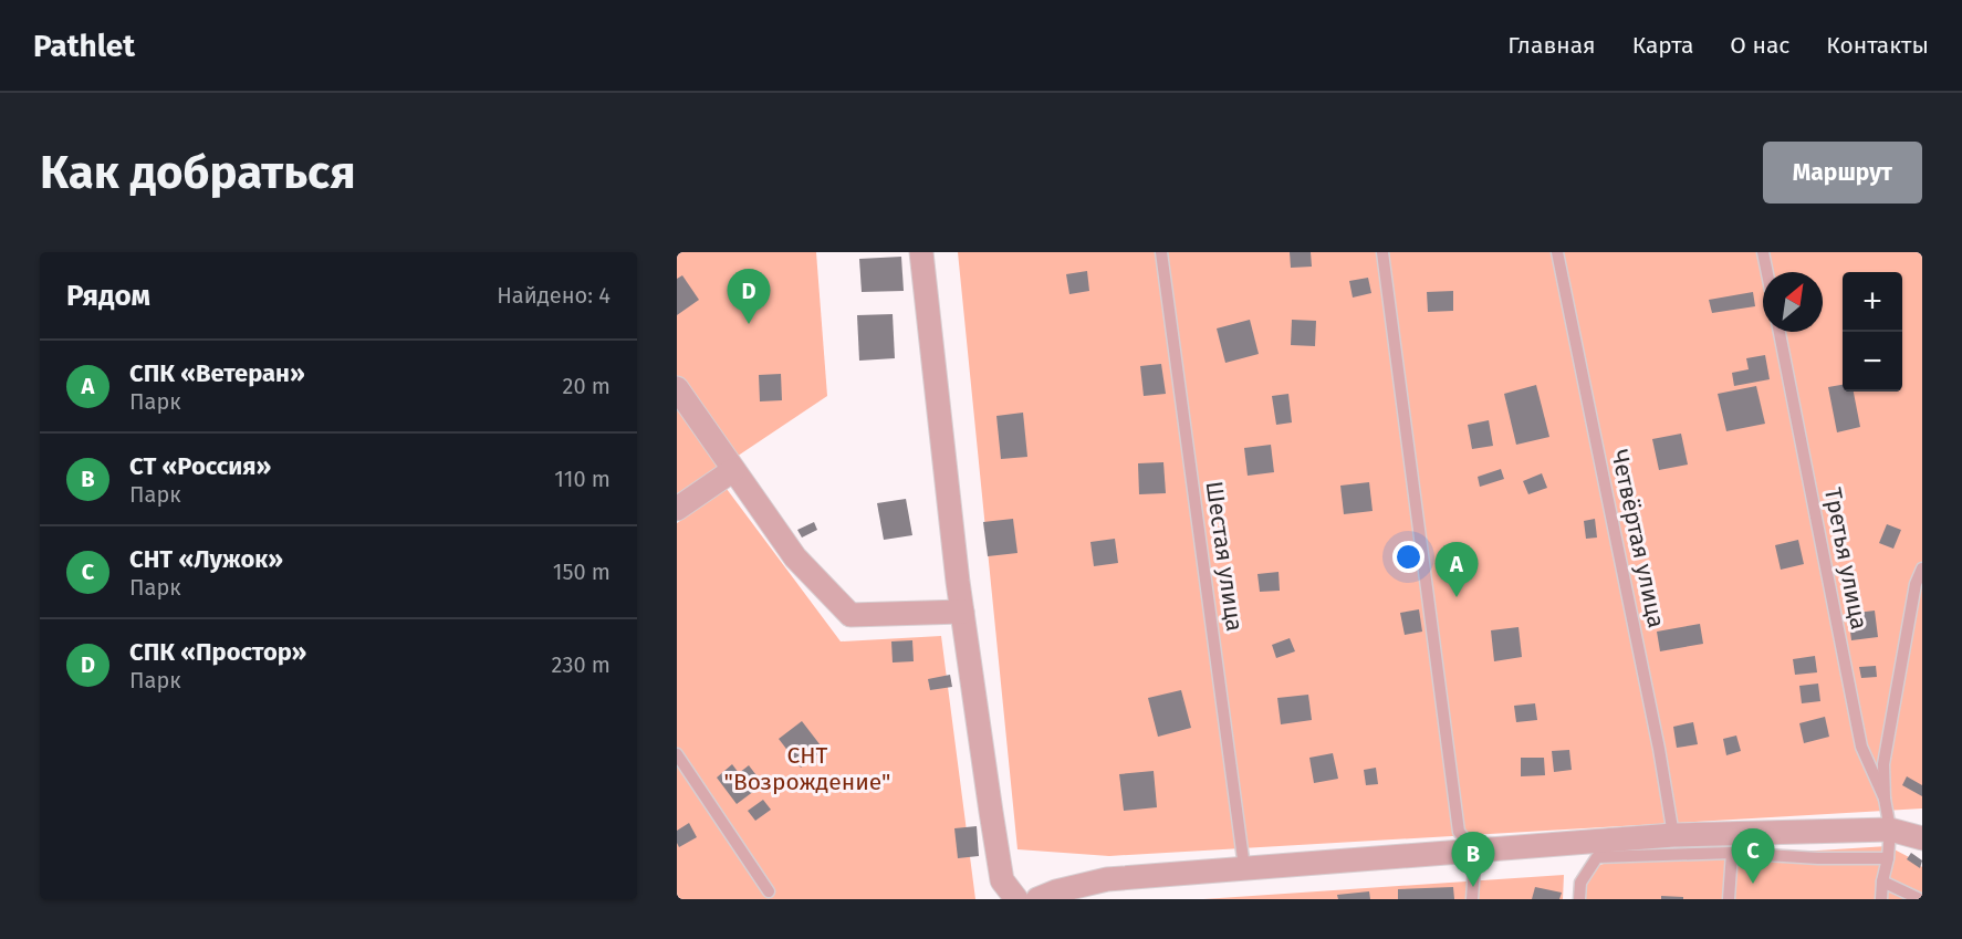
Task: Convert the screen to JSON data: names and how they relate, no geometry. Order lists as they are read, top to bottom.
{
  "streets": {
    "lane": ["Четвёртая улица", "Шестая улица", "Третья улица"]
  },
  "parks": ["СНТ \"Возрождение\""],
  "north": "top right",
  "page": {
    "header": "Pathlet",
    "nav": [
      "Главная",
      "Карта",
      "О нас",
      "Контакты"
    ],
    "buttons": "Маршрут",
    "title": "Как добраться",
    "heading": ["Рядом", "Найдено: 4"],
    "pins": [
      "D",
      "A",
      "C",
      "B"
    ],
    "map_buttons": ["+", "−"],
    "list": [
      {
        "mark": "A",
        "name": "СПК «Ветеран»",
        "note": "Парк",
        "value": "20 m"
      },
      {
        "mark": "B",
        "name": "СТ «Россия»",
        "note": "Парк",
        "value": "110 m"
      },
      {
        "mark": "C",
        "name": "СНТ «Лужок»",
        "note": "Парк",
        "value": "150 m"
      },
      {
        "mark": "D",
        "name": "СПК «Простор»",
        "note": "Парк",
        "value": "230 m"
      }
    ]
  }
}
